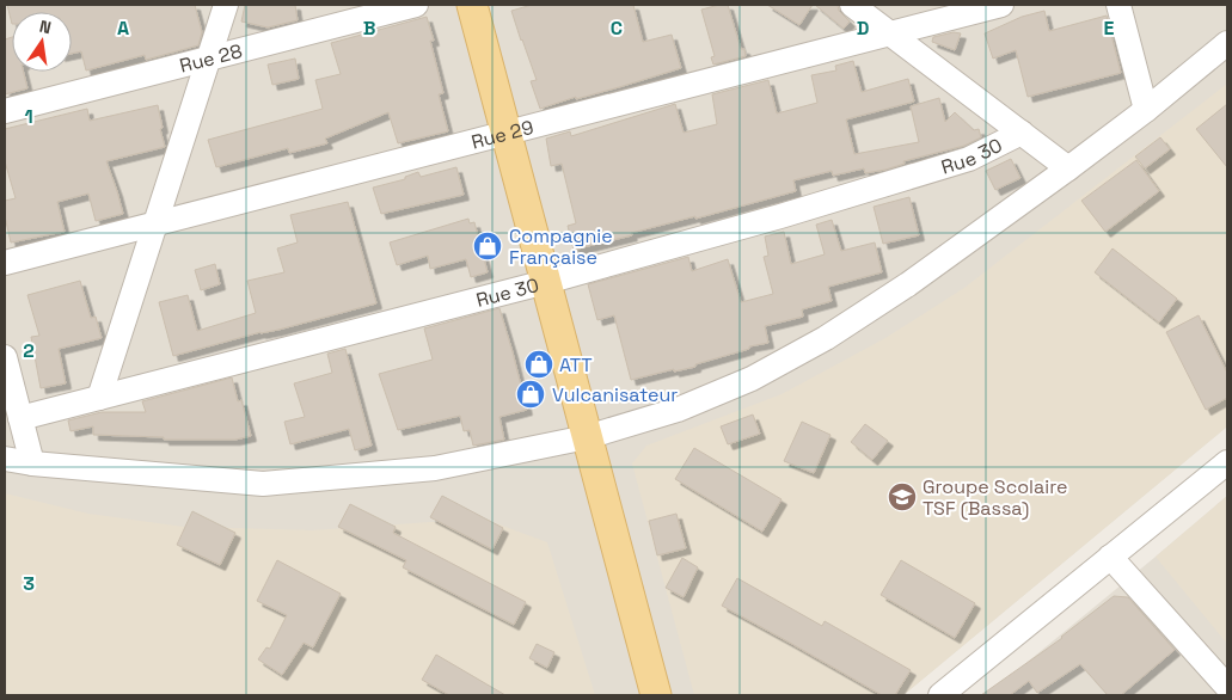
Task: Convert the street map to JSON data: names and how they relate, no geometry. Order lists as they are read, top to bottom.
{
  "streets": {
    "street": ["Rue 28", "Rue 29", "Rue 30"]
  },
  "places": {
    "shop": ["Compagnie Française", "ATT", "Vulcanisateur"],
    "school or university": ["Groupe Scolaire TSF (Bassa)"]
  },
  "north": "top",
  "grid": {
    "columns": [
      "A",
      "B",
      "C",
      "D",
      "E"
    ],
    "rows": ["1", "2", "3"]
  }
}
